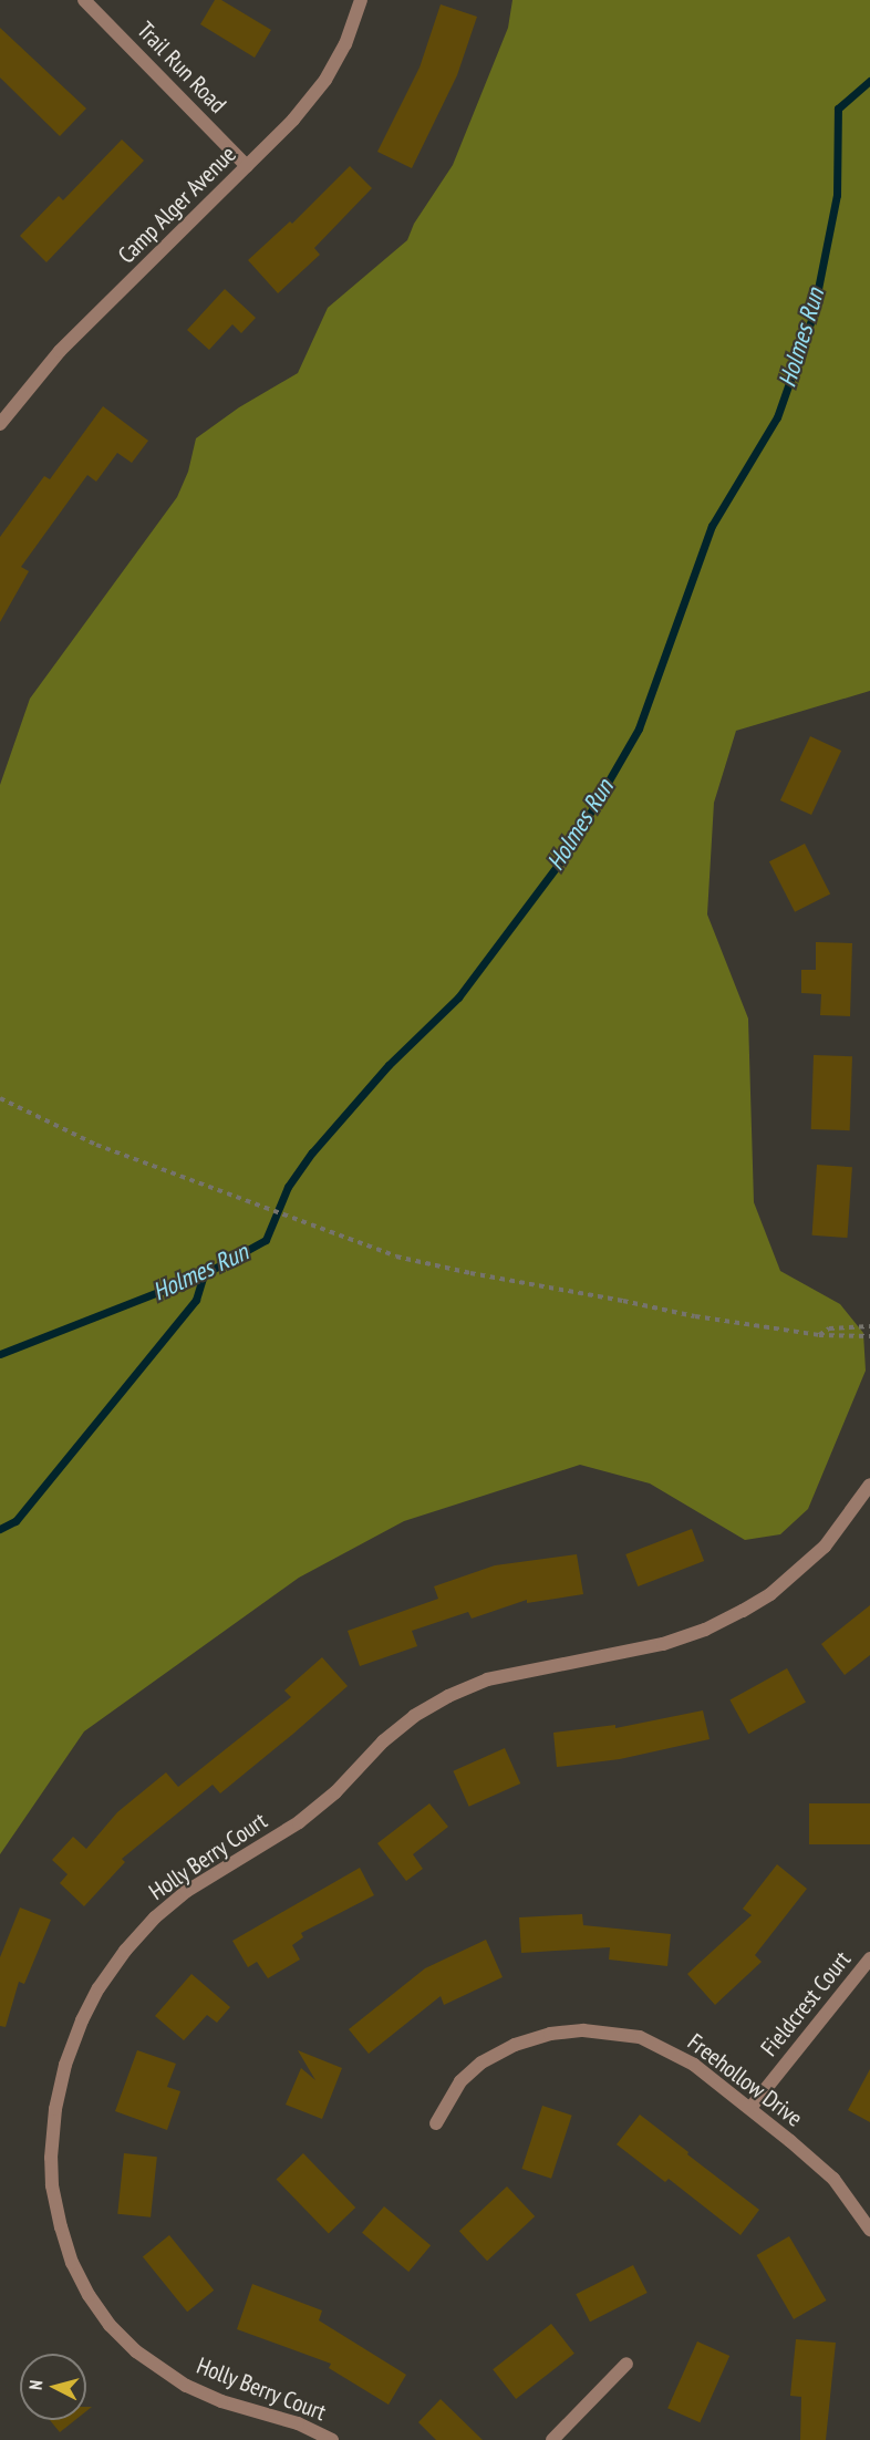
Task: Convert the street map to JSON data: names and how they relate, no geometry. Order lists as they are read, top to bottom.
{
  "streets": {
    "street": [
      "Trail Run Road",
      "Camp Alger Avenue",
      "Holly Berry Court",
      "Fieldcrest Court",
      "Freehollow Drive"
    ]
  },
  "crossings": [
    ["Trail Run Road", "Camp Alger Avenue"],
    ["Fieldcrest Court", "Freehollow Drive"]
  ],
  "water": ["Holmes Run"],
  "north": "left"
}
